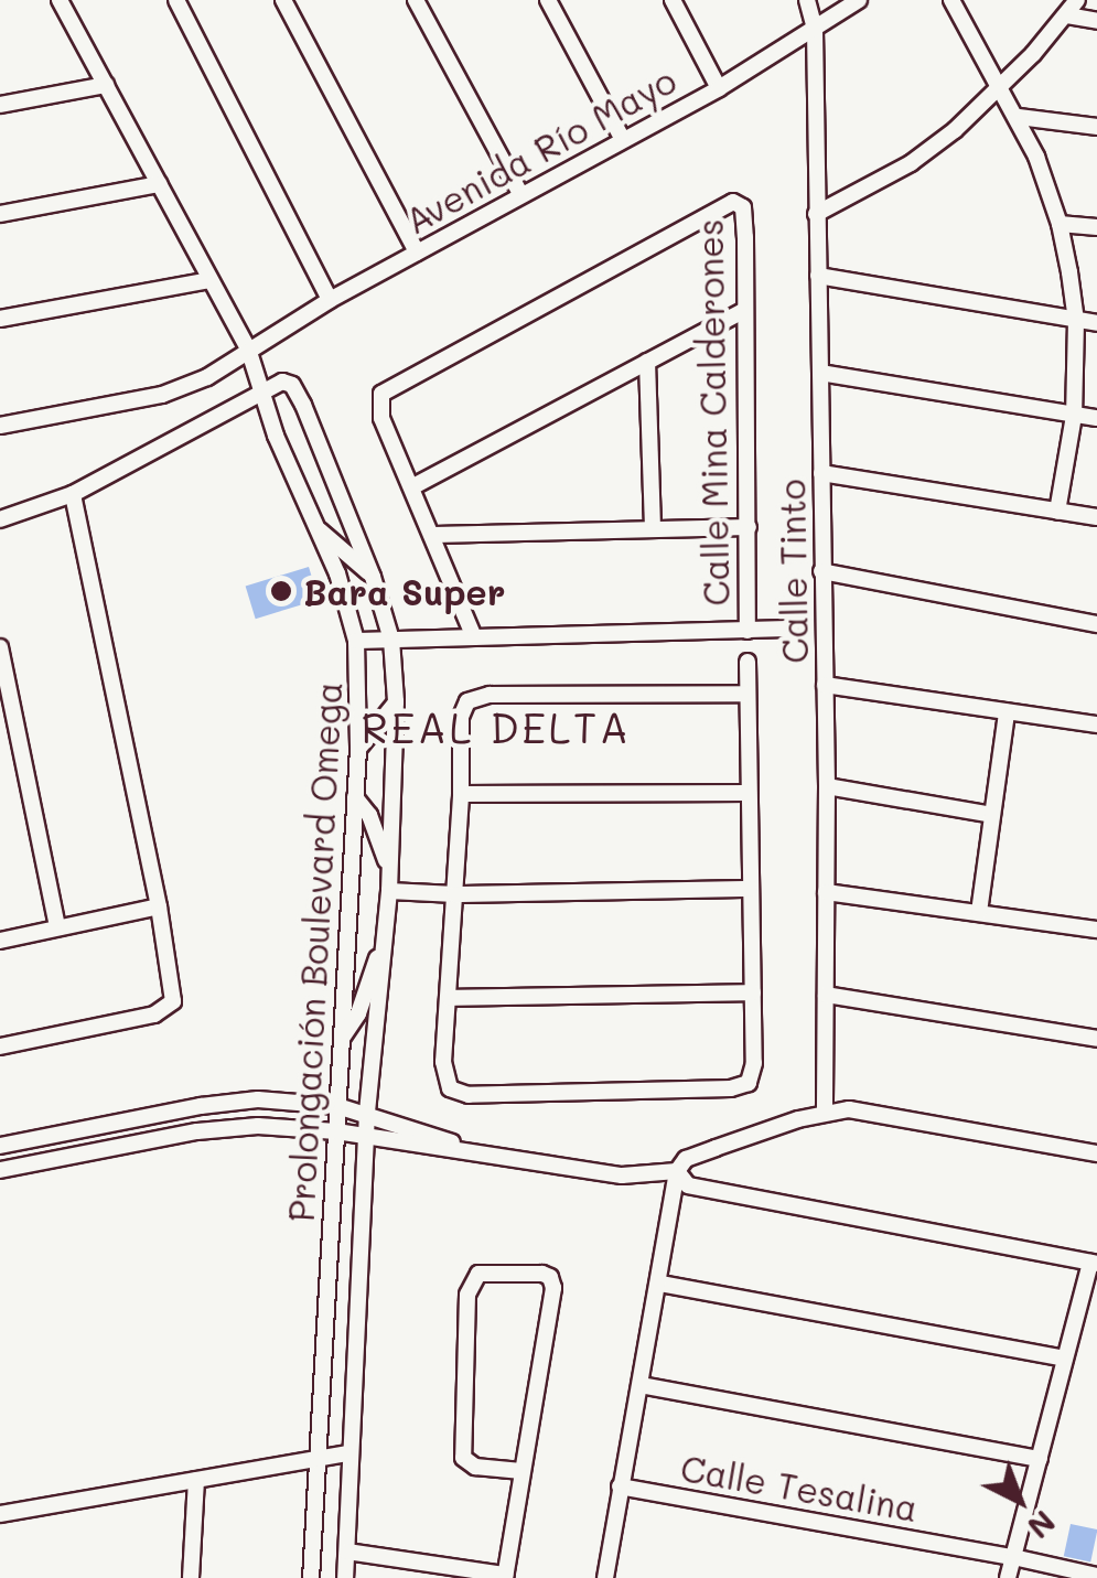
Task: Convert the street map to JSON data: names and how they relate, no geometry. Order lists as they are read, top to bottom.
{
  "streets": {
    "street": [
      "Avenida Río Mayo",
      "Calle Mina Calderones",
      "Calle Tinto",
      "Prolongación Boulevard Omega",
      "Calle Tesalina"
    ]
  },
  "crossings": [
    ["Avenida Río Mayo", "Calle Tinto"],
    ["Avenida Río Mayo", "Prolongación Boulevard Omega"]
  ],
  "districts": ["REAL DELTA"],
  "places": ["Bara Super"],
  "north": "bottom right"
}
